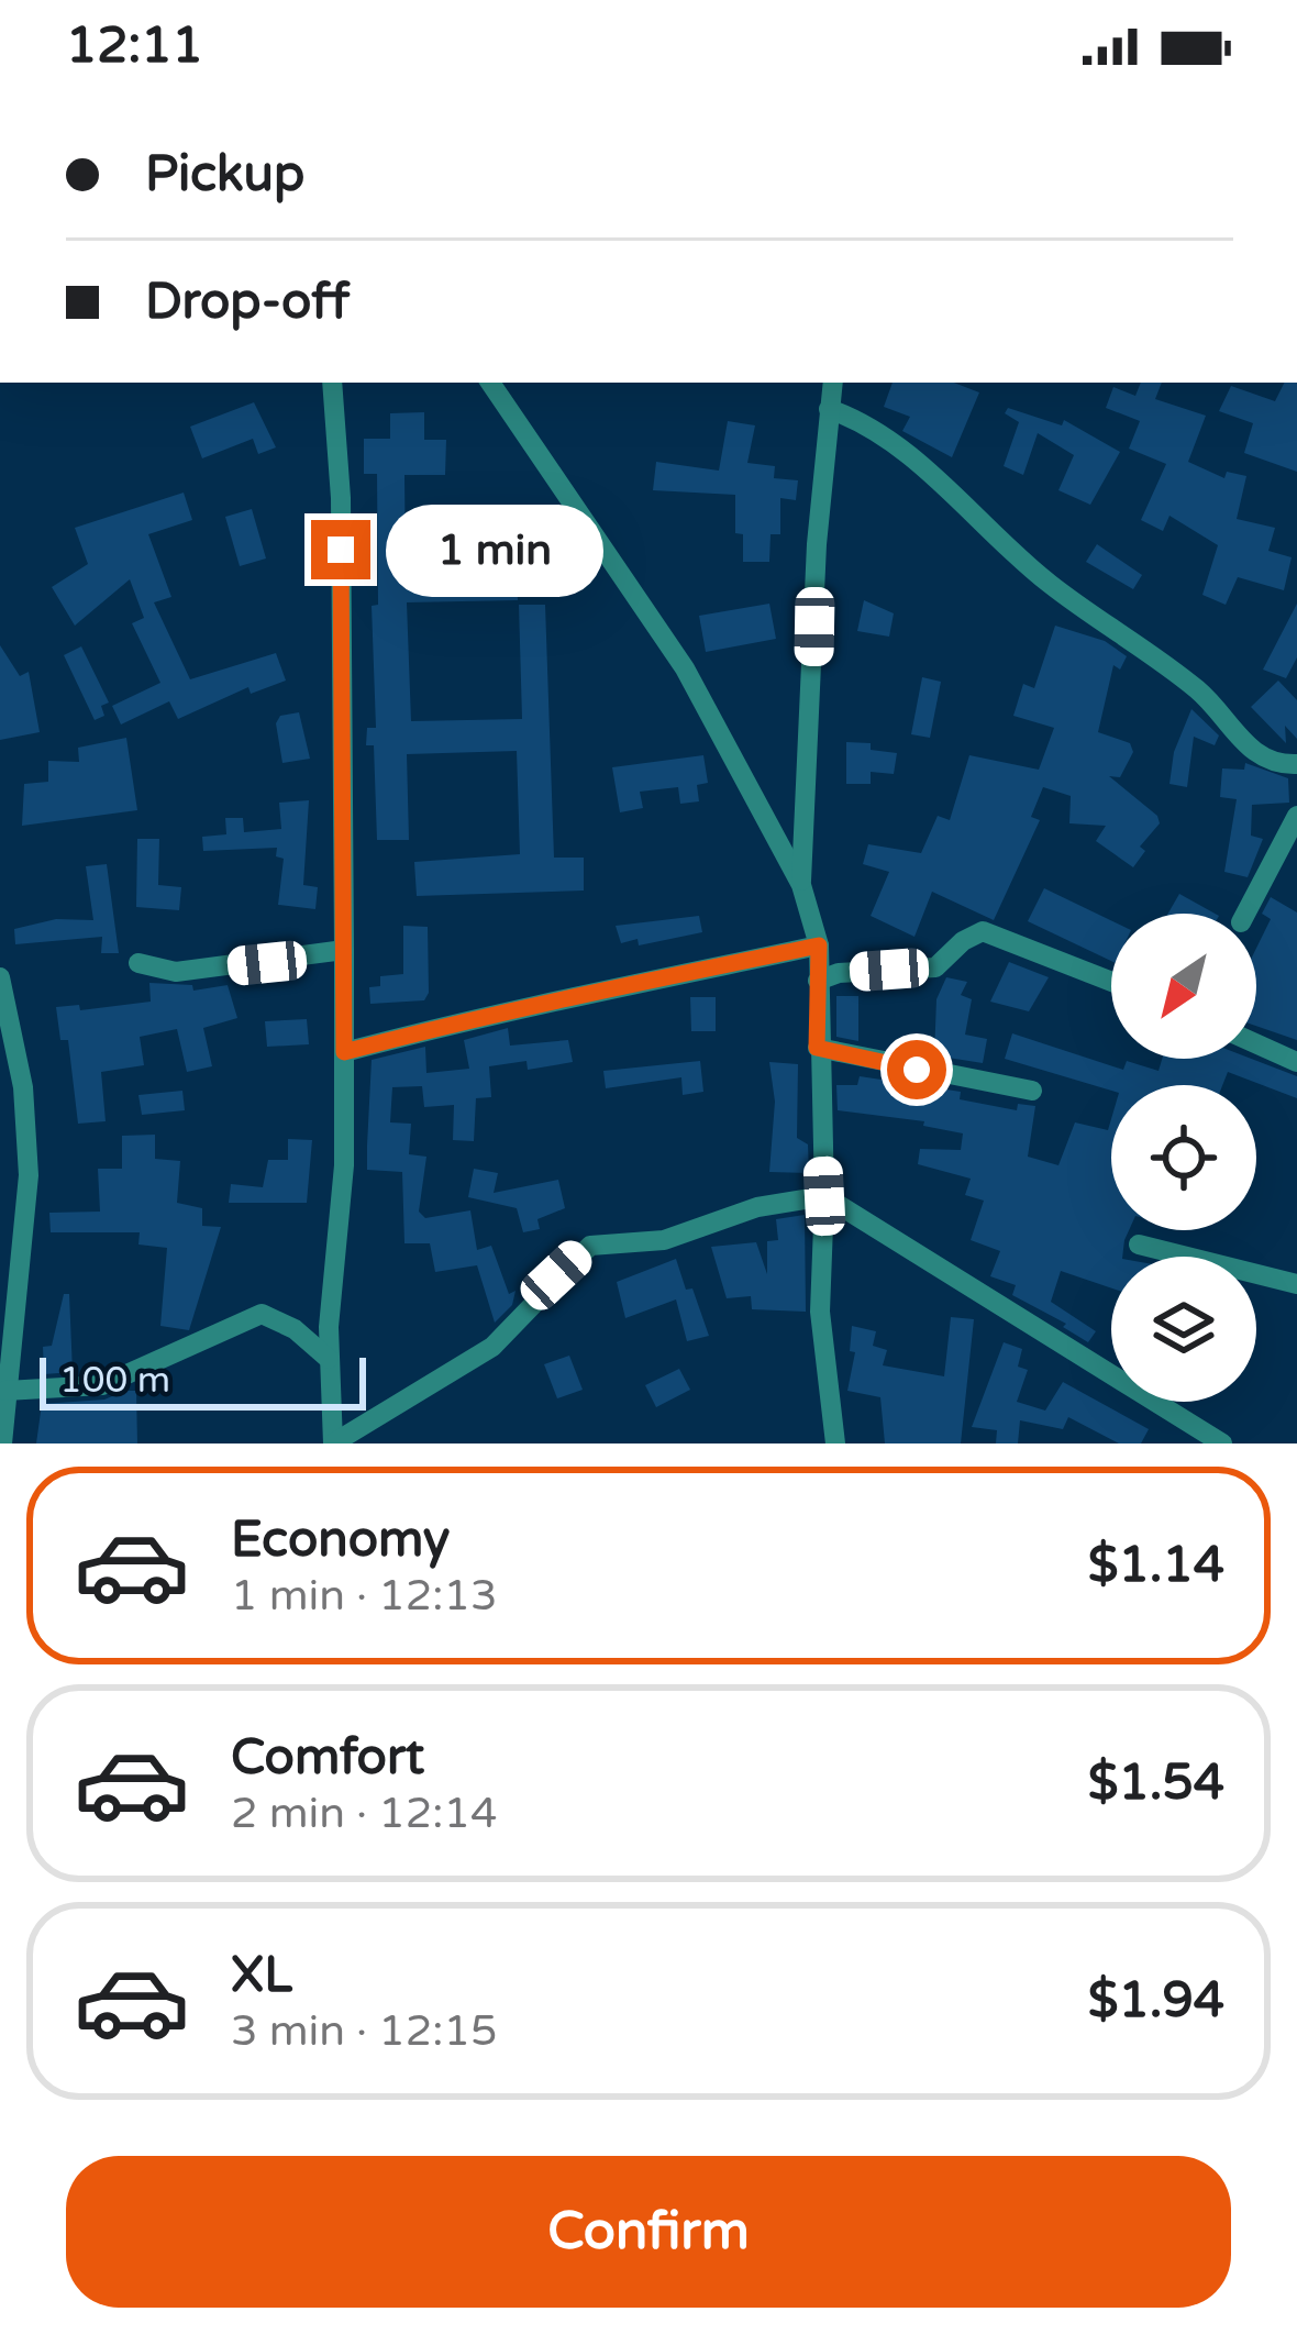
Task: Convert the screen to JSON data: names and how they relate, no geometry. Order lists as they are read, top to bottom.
{
  "scale_bar": "100 m",
  "north": "bottom left",
  "page": {
    "status": "12:11",
    "banner": ["Pickup", "Drop-off"],
    "bubble": "1 min",
    "scale": "100 m",
    "list": [
      {
        "name": "Economy",
        "note": "1 min · 12:13",
        "value": "$1.14"
      },
      {
        "name": "Comfort",
        "note": "2 min · 12:14",
        "value": "$1.54"
      },
      {
        "name": "XL",
        "note": "3 min · 12:15",
        "value": "$1.94"
      }
    ],
    "buttons": "Confirm"
  }
}
